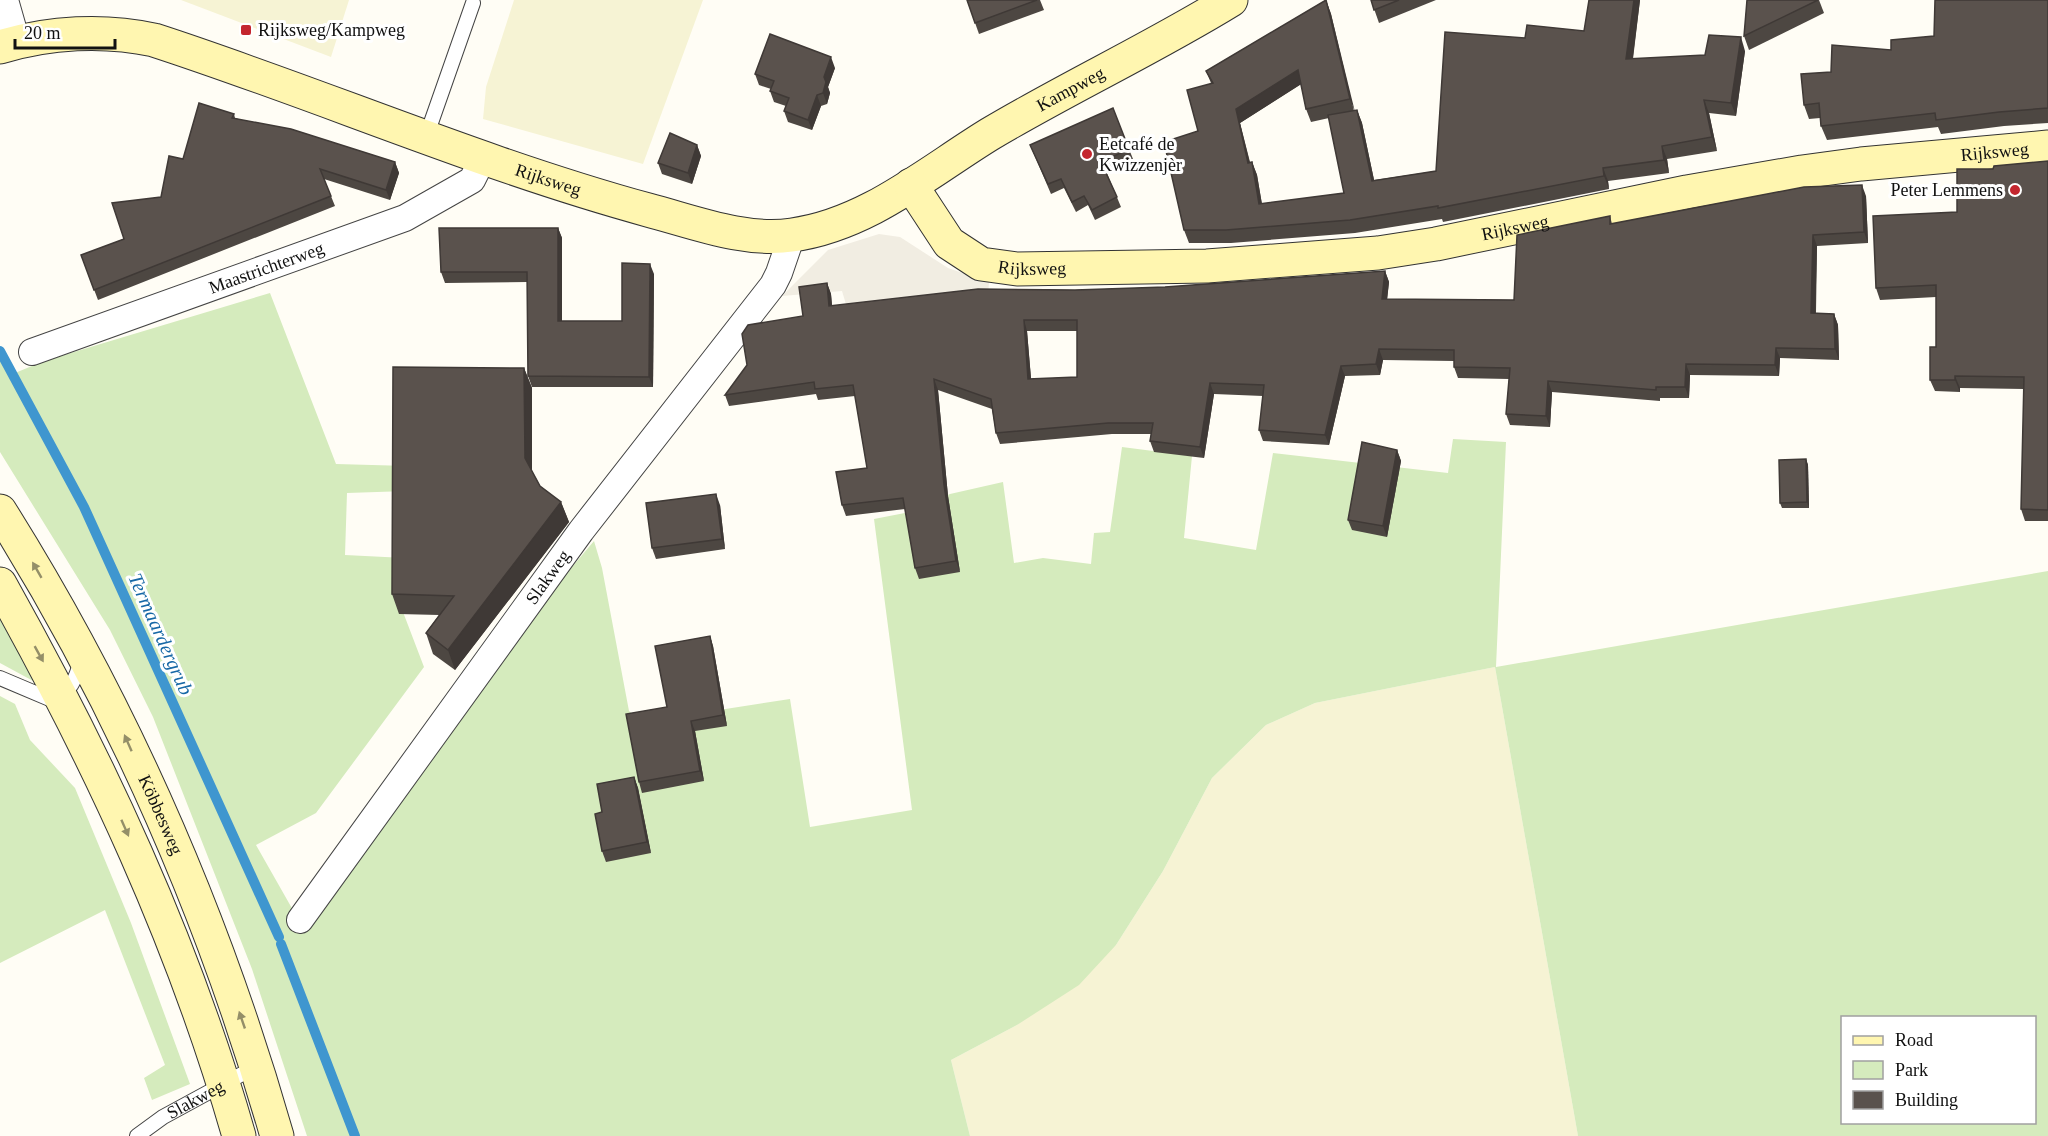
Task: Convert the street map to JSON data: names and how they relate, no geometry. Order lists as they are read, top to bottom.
{
  "streets": {
    "main road": ["Kampweg", "Rijksweg", "Köbbesweg"],
    "street": ["Maastrichterweg", "Slakweg"]
  },
  "crossings": [
    ["Kampweg", "Rijksweg"],
    ["Rijksweg", "Maastrichterweg"],
    ["Rijksweg", "Slakweg"],
    ["Slakweg", "Köbbesweg"]
  ],
  "water": ["Termaardergrub"],
  "places": {
    "transit": ["Rijksweg/Kampweg"],
    "other": ["Eetcafé de Kwizzenjèr", "Peter Lemmens"]
  },
  "legend": ["Road", "Park", "Building"],
  "scale_bar": "20 m"
}
